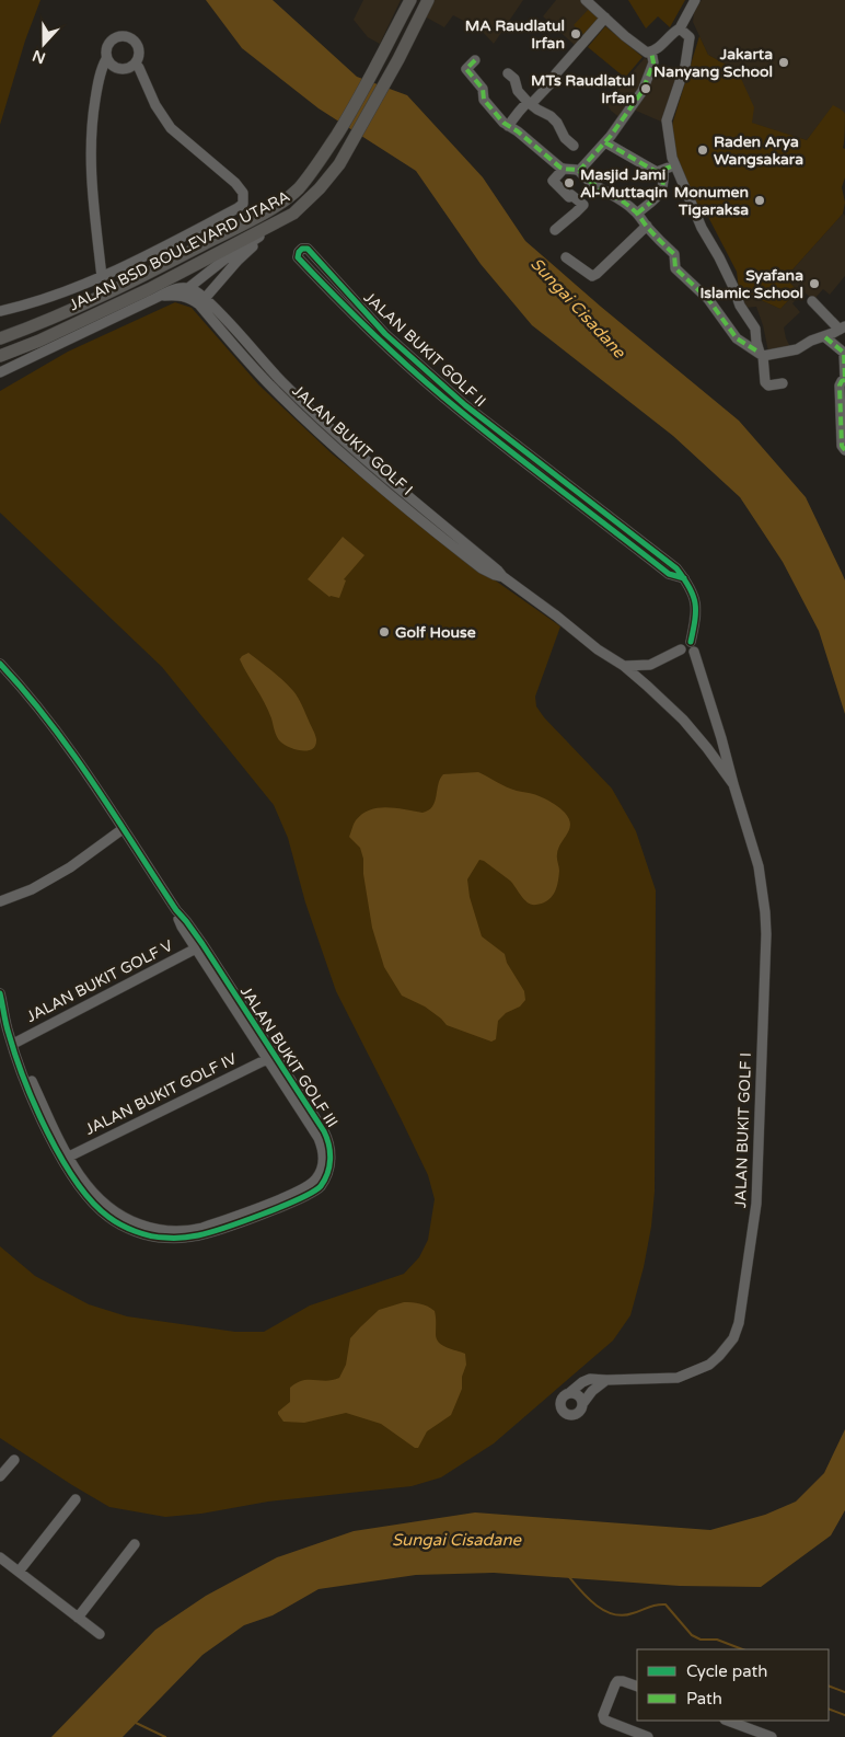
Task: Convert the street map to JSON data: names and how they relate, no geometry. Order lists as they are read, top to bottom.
{
  "streets": {
    "main road": ["JALAN BSD BOULEVARD UTARA"],
    "street": [
      "JALAN BUKIT GOLF II",
      "JALAN BUKIT GOLF I",
      "JALAN BUKIT GOLF V",
      "JALAN BUKIT GOLF III",
      "JALAN BUKIT GOLF IV"
    ]
  },
  "crossings": [
    ["JALAN BSD BOULEVARD UTARA", "JALAN BUKIT GOLF I"],
    ["JALAN BUKIT GOLF II", "JALAN BUKIT GOLF I"],
    ["JALAN BUKIT GOLF V", "JALAN BUKIT GOLF III"],
    ["JALAN BUKIT GOLF III", "JALAN BUKIT GOLF IV"]
  ],
  "water": ["Sungai Cisadane"],
  "places": [
    "MA Raudlatul Irfan",
    "Jakarta Nanyang School",
    "MTs Raudlatul Irfan",
    "Raden Arya Wangsakara",
    "Masjid Jami Al-Muttaqin",
    "Monumen Tigaraksa",
    "Syafana Islamic School",
    "Golf House"
  ],
  "legend": ["Cycle path", "Path"],
  "north": "bottom"
}
